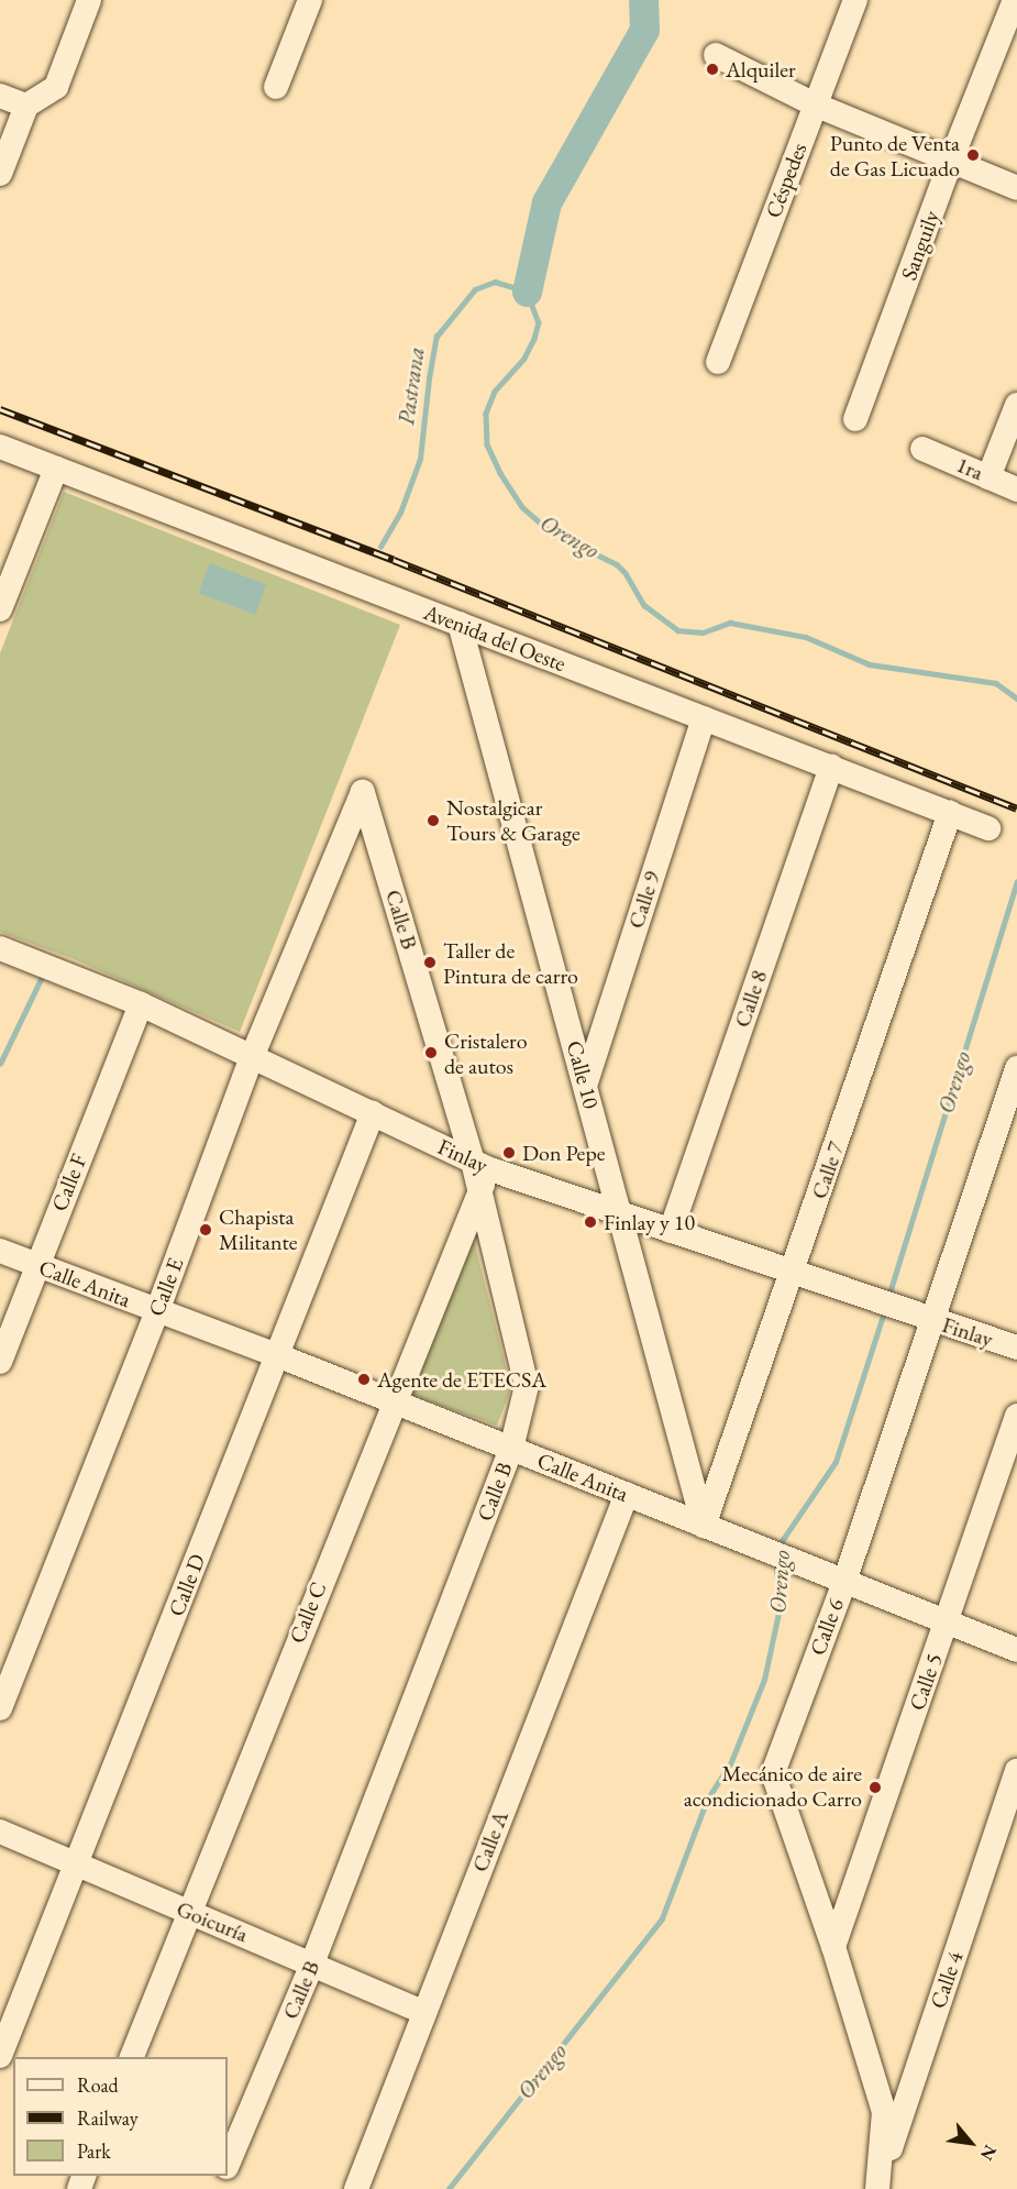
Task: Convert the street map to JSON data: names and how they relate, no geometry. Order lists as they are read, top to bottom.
{
  "streets": {
    "street": [
      "Céspedes",
      "Sanguily",
      "1ra",
      "Avenida del Oeste",
      "Calle 9",
      "Calle B",
      "Calle 8",
      "Calle 10",
      "Finlay",
      "Calle 7",
      "Calle F",
      "Calle Anita",
      "Calle E",
      "Calle D",
      "Calle C",
      "Calle 6",
      "Calle 5",
      "Calle A",
      "Goicuría",
      "Calle 4"
    ]
  },
  "crossings": [
    ["Avenida del Oeste", "Calle 9"],
    ["Avenida del Oeste", "Calle 8"],
    ["Avenida del Oeste", "Calle 10"],
    ["Avenida del Oeste", "Calle 7"],
    ["Calle 9", "Calle 10"],
    ["Calle B", "Finlay"],
    ["Calle B", "Calle Anita"],
    ["Calle B", "Calle E"],
    ["Calle B", "Calle C"],
    ["Calle B", "Goicuría"],
    ["Calle 8", "Finlay"],
    ["Calle 10", "Finlay"],
    ["Calle 10", "Calle 7"],
    ["Calle 10", "Calle Anita"],
    ["Finlay", "Calle 7"],
    ["Finlay", "Calle F"],
    ["Finlay", "Calle E"],
    ["Finlay", "Calle D"],
    ["Finlay", "Calle C"],
    ["Finlay", "Calle 6"],
    ["Calle 7", "Calle Anita"],
    ["Calle F", "Calle Anita"],
    ["Calle Anita", "Calle E"],
    ["Calle Anita", "Calle D"],
    ["Calle Anita", "Calle C"],
    ["Calle Anita", "Calle 6"],
    ["Calle Anita", "Calle 5"],
    ["Calle Anita", "Calle A"],
    ["Calle D", "Goicuría"],
    ["Calle C", "Goicuría"],
    ["Calle 6", "Calle 5"],
    ["Calle 6", "Calle 4"],
    ["Calle A", "Goicuría"]
  ],
  "water": ["Pastrana", "Orengo"],
  "places": [
    "Alquiler",
    "Punto de Venta de Gas Licuado",
    "Nostalgicar Tours & Garage",
    "Taller de Pintura de carro",
    "Cristalero de autos",
    "Don Pepe",
    "Finlay y 10",
    "Chapista Militante",
    "Agente de ETECSA",
    "Mecánico de aire acondicionado Carro"
  ],
  "legend": ["Road", "Railway", "Park"],
  "north": "bottom right"
}
